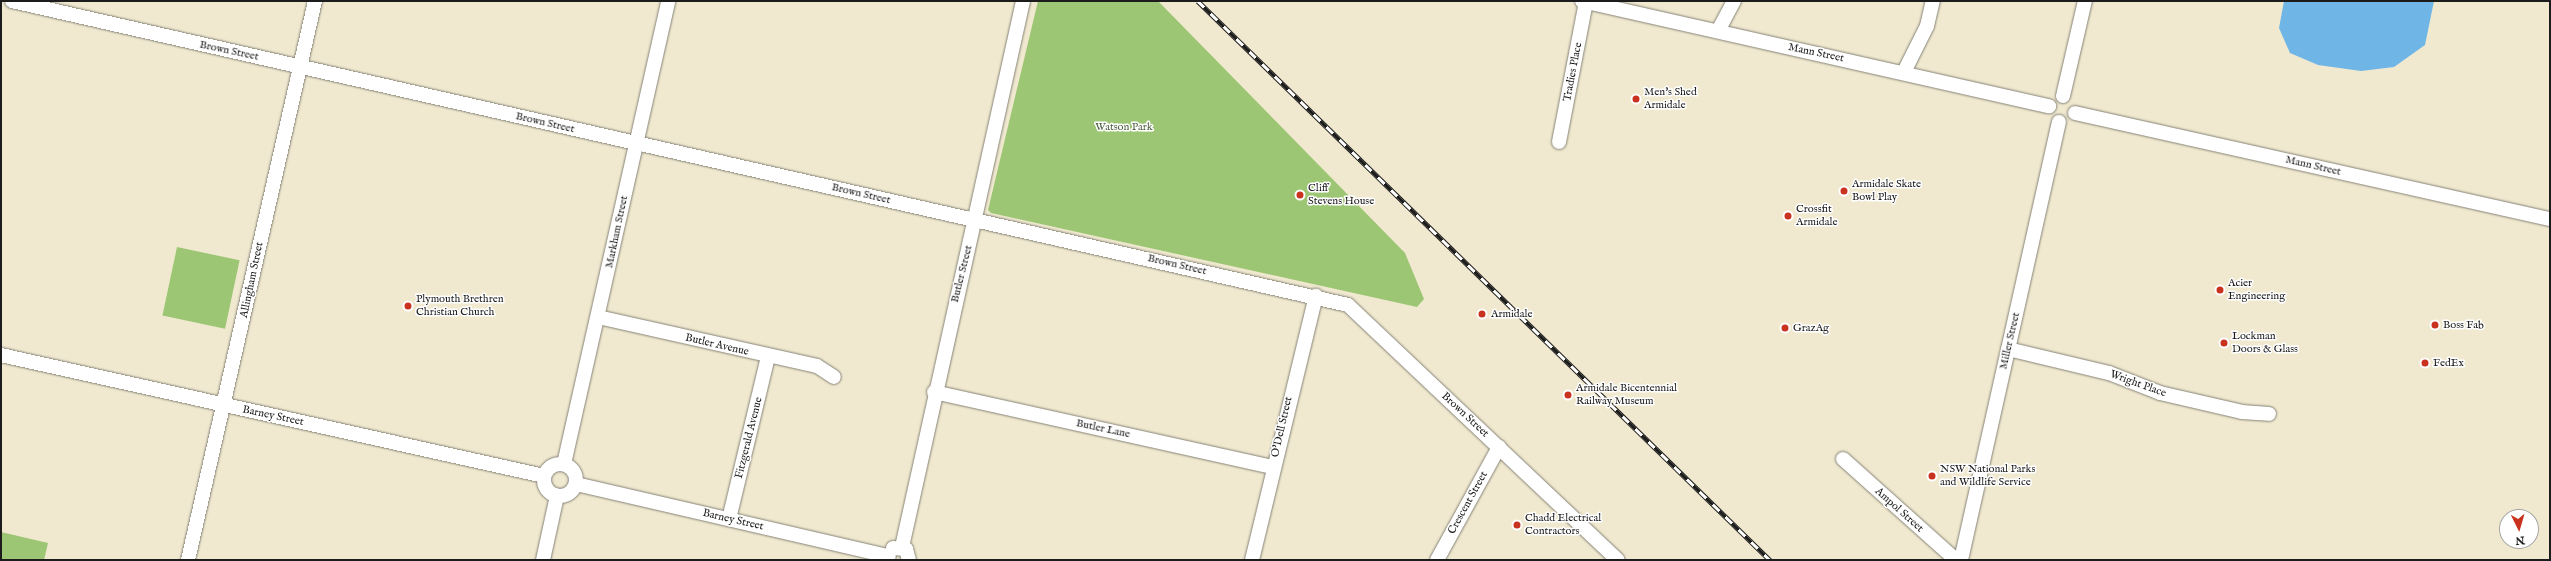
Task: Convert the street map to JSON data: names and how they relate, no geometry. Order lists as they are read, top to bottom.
{
  "streets": {
    "street": [
      "Brown Street",
      "Mann Street",
      "Tradies Place",
      "Markham Street",
      "Butler Street",
      "Allingham Street",
      "Miller Street",
      "Butler Avenue",
      "Wright Place",
      "Barney Street",
      "O'Dell Street",
      "Butler Lane",
      "Fitzgerald Avenue",
      "Crescent Street",
      "Ampol Street"
    ]
  },
  "crossings": [
    ["Brown Street", "Markham Street"],
    ["Brown Street", "Butler Street"],
    ["Brown Street", "Allingham Street"],
    ["Brown Street", "O'Dell Street"],
    ["Brown Street", "Crescent Street"],
    ["Mann Street", "Tradies Place"],
    ["Mann Street", "Miller Street"],
    ["Markham Street", "Butler Avenue"],
    ["Markham Street", "Barney Street"],
    ["Butler Street", "Butler Lane"],
    ["Allingham Street", "Barney Street"],
    ["Miller Street", "Wright Place"],
    ["Butler Avenue", "Fitzgerald Avenue"],
    ["Barney Street", "Fitzgerald Avenue"],
    ["O'Dell Street", "Butler Lane"]
  ],
  "parks": ["Watson Park"],
  "places": [
    "Men's Shed Armidale",
    "Armidale Skate Bowl Play",
    "Cliff Stevens House",
    "Crossfit Armidale",
    "Acier Engineering",
    "Plymouth Brethren Christian Church",
    "Armidale",
    "Boss Fab",
    "GrazAg",
    "Lockman Doors & Glass",
    "FedEx",
    "Armidale Bicentennial Railway Museum",
    "NSW National Parks and Wildlife Service",
    "Chadd Electrical Contractors"
  ],
  "north": "bottom"
}
